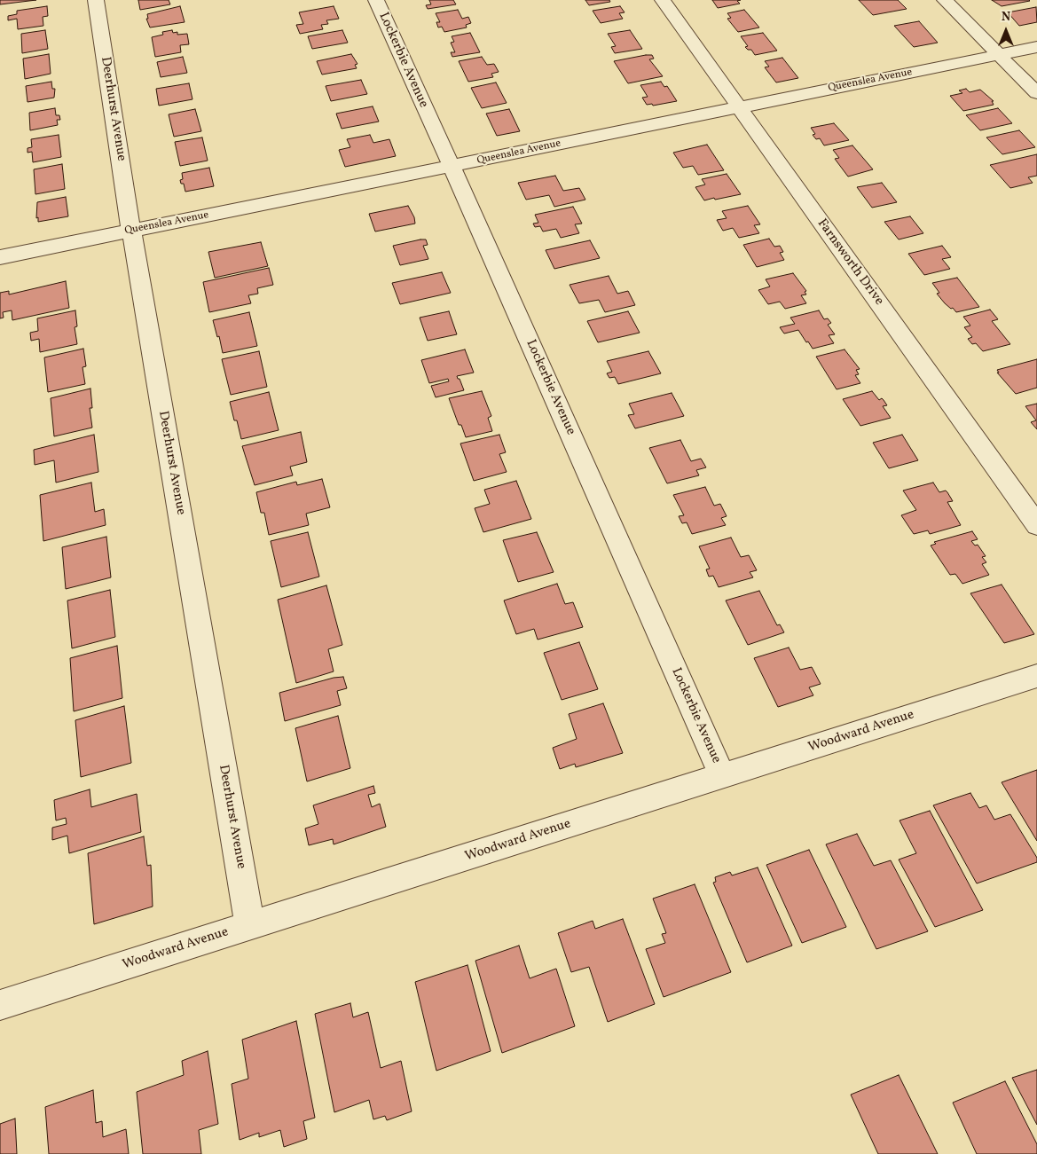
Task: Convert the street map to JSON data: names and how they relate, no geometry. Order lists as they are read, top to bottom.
{
  "streets": {
    "street": [
      "Lockerbie Avenue",
      "Queenslea Avenue",
      "Deerhurst Avenue",
      "Farnsworth Drive",
      "Woodward Avenue"
    ]
  },
  "crossings": [
    ["Lockerbie Avenue", "Queenslea Avenue"],
    ["Lockerbie Avenue", "Woodward Avenue"],
    ["Queenslea Avenue", "Deerhurst Avenue"],
    ["Queenslea Avenue", "Farnsworth Drive"],
    ["Deerhurst Avenue", "Woodward Avenue"]
  ],
  "north": "top"
}
